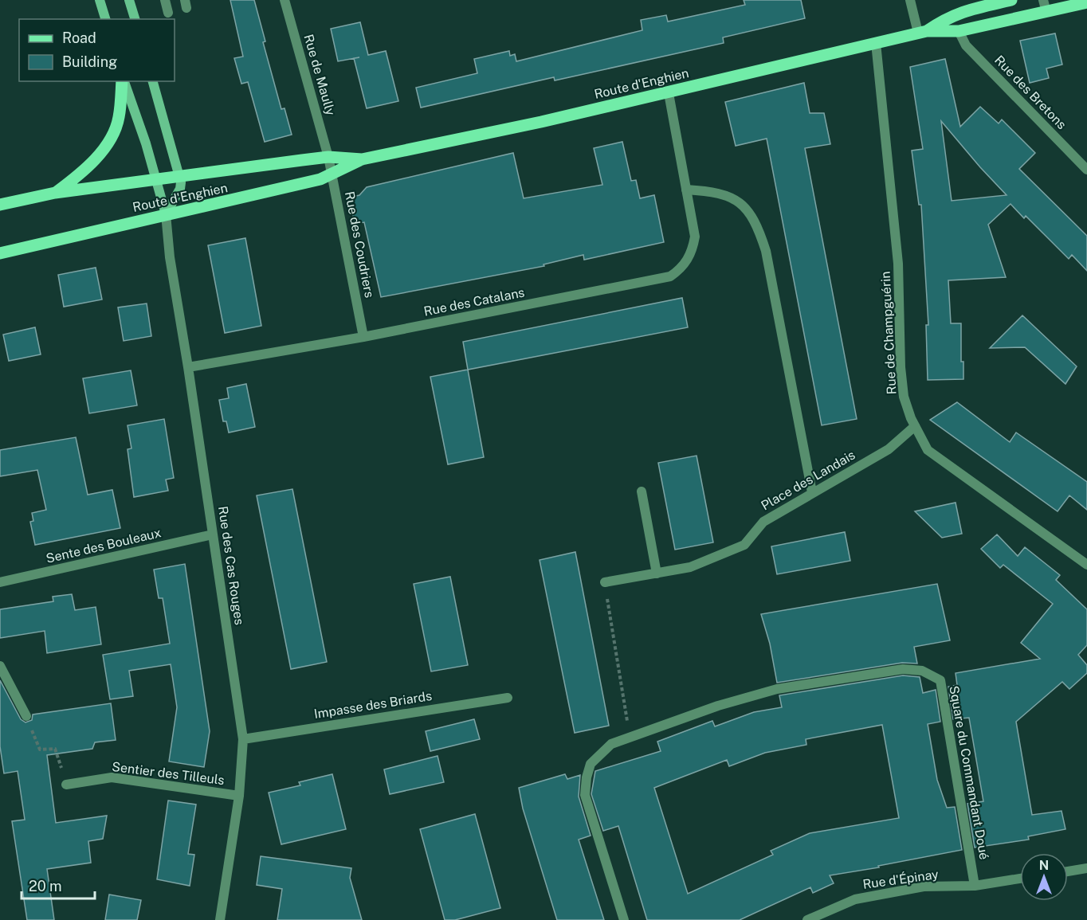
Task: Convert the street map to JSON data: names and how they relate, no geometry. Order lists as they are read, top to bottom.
{
  "streets": {
    "main road": ["Route d'Enghien"],
    "street": [
      "Rue de Maully",
      "Rue des Bretons",
      "Rue des Coudriers",
      "Rue des Catalans",
      "Rue de Champguérin",
      "Place des Landais",
      "Sente des Bouleaux",
      "Rue des Cas Rouges",
      "Impasse des Briards",
      "Square du Commandant Doué",
      "Sentier des Tilleuls",
      "Rue d'Épinay"
    ]
  },
  "crossings": [
    ["Rue de Maully", "Route d'Enghien"],
    ["Rue de Maully", "Rue des Coudriers"],
    ["Route d'Enghien", "Rue des Bretons"],
    ["Route d'Enghien", "Rue des Coudriers"],
    ["Route d'Enghien", "Rue des Catalans"],
    ["Route d'Enghien", "Rue de Champguérin"],
    ["Route d'Enghien", "Rue des Cas Rouges"],
    ["Rue des Coudriers", "Rue des Catalans"],
    ["Rue des Catalans", "Rue des Cas Rouges"],
    ["Rue de Champguérin", "Place des Landais"],
    ["Sente des Bouleaux", "Rue des Cas Rouges"],
    ["Rue des Cas Rouges", "Impasse des Briards"],
    ["Rue des Cas Rouges", "Sentier des Tilleuls"],
    ["Square du Commandant Doué", "Rue d'Épinay"]
  ],
  "legend": ["Road", "Building"],
  "scale_bar": "20 m",
  "north": "top"
}
